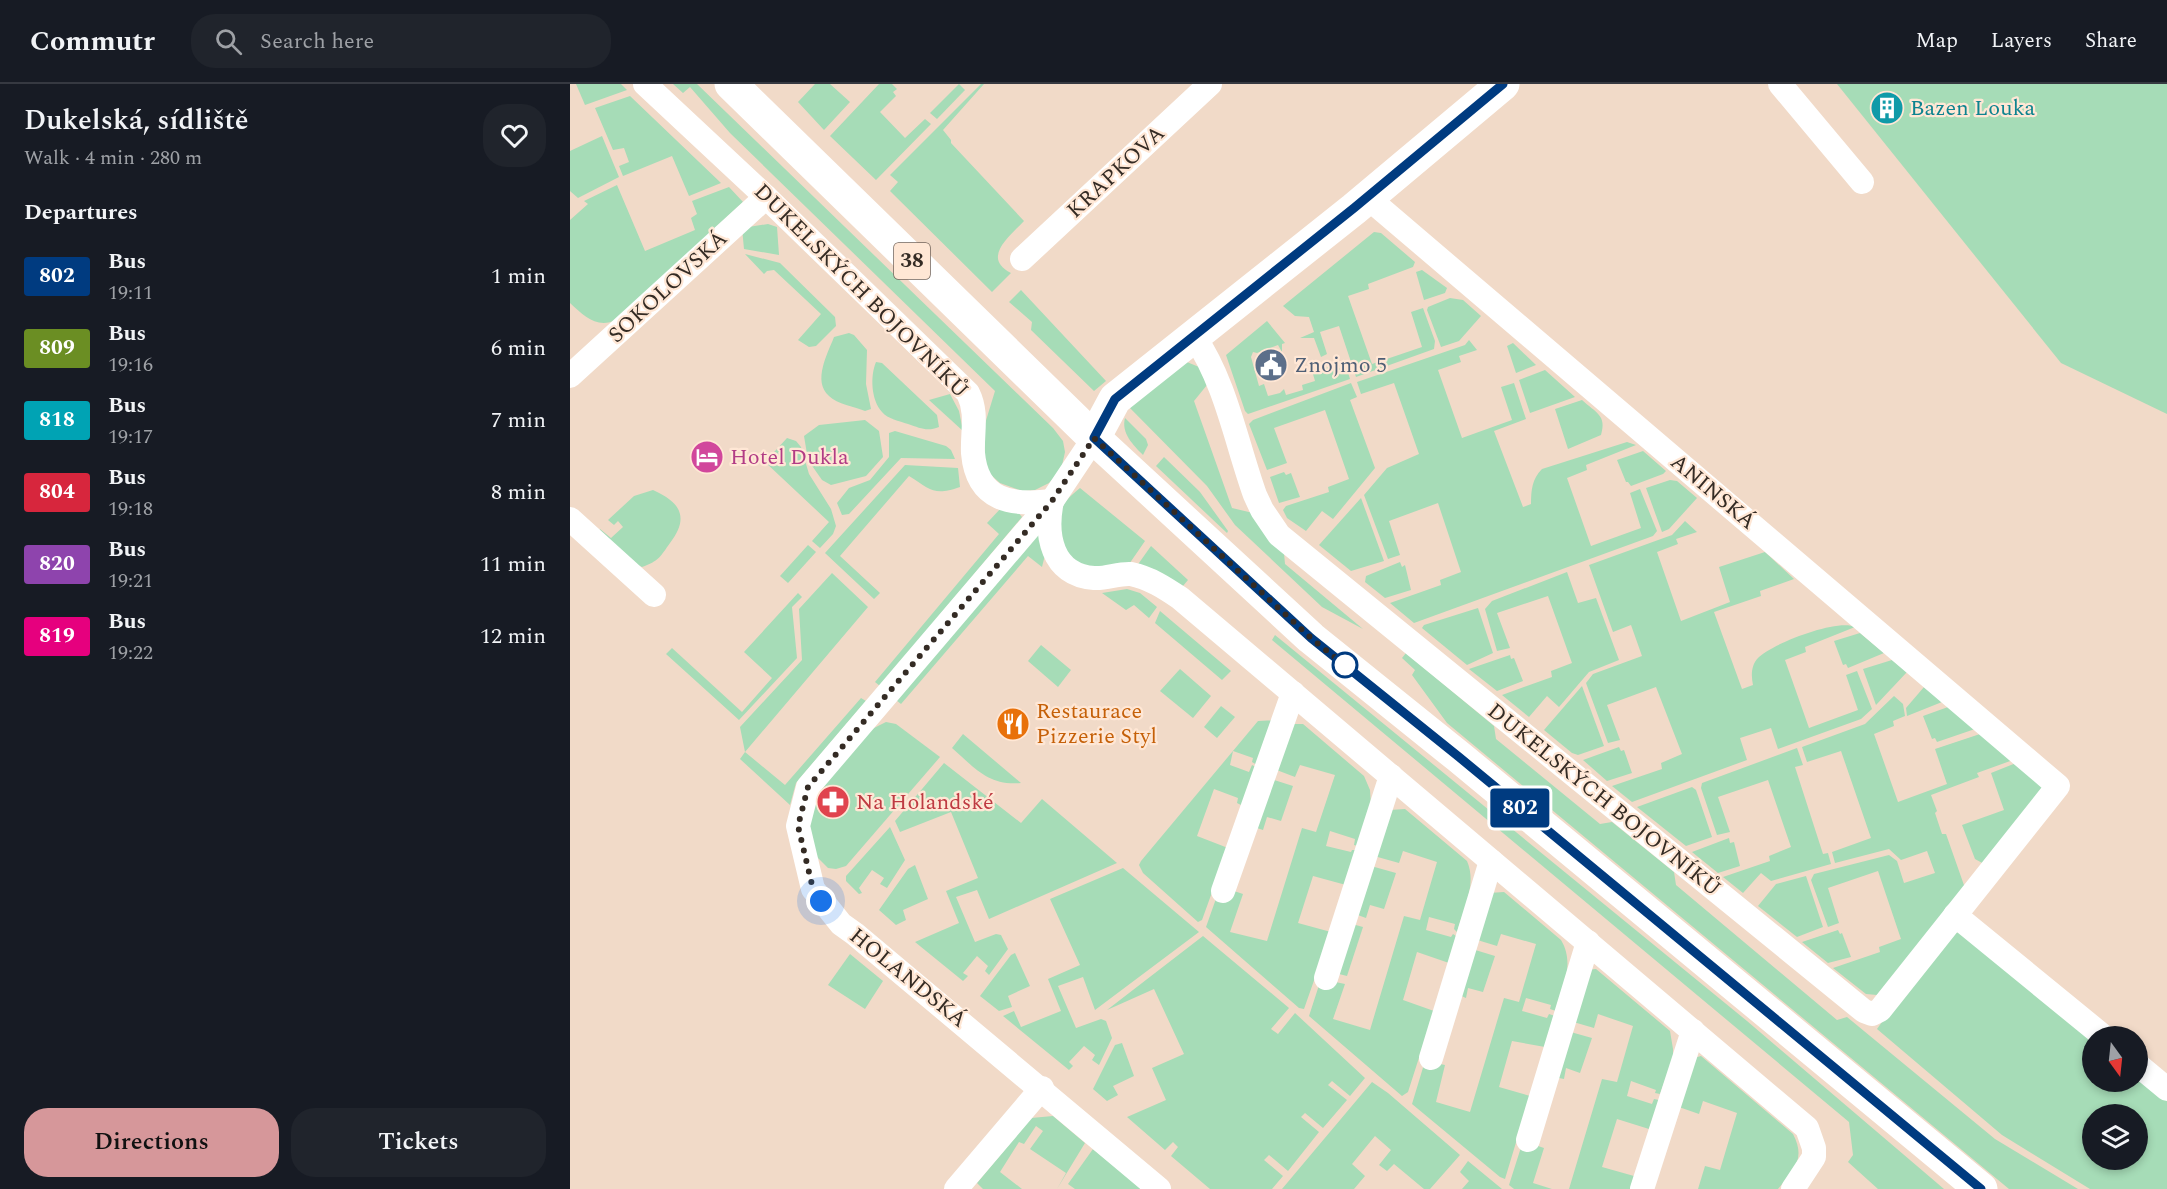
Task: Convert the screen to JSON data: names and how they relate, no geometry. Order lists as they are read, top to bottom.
{
  "streets": {
    "main road": ["38"],
    "street": [
      "KRAPKOVA",
      "SOKOLOVSKÁ",
      "DUKELSKÝCH BOJOVNÍKŮ",
      "ANINSKÁ",
      "HOLANDSKÁ"
    ]
  },
  "crossings": [
    ["38", "HOLANDSKÁ"],
    ["SOKOLOVSKÁ", "DUKELSKÝCH BOJOVNÍKŮ"],
    ["DUKELSKÝCH BOJOVNÍKŮ", "ANINSKÁ"],
    ["DUKELSKÝCH BOJOVNÍKŮ", "HOLANDSKÁ"]
  ],
  "places": {
    "building": ["Bazen Louka"],
    "public building": ["Znojmo 5"],
    "hotel": ["Hotel Dukla"],
    "restaurant": ["Restaurace Pizzerie Styl"],
    "pharmacy": ["Na Holandské"]
  },
  "lines": ["bus line 802"],
  "north": "bottom",
  "page": {
    "header": "Commutr",
    "search": "Search here",
    "nav": ["Map", "Layers", "Share"],
    "heading": [
      ["Dukelská, sídliště", "Walk · 4 min · 280 m"],
      "Departures"
    ],
    "on_map": "802",
    "list": [
      {
        "mark": "802",
        "name": "Bus",
        "note": "19:11",
        "value": "1 min"
      },
      {
        "mark": "809",
        "name": "Bus",
        "note": "19:16",
        "value": "6 min"
      },
      {
        "mark": "818",
        "name": "Bus",
        "note": "19:17",
        "value": "7 min"
      },
      {
        "mark": "804",
        "name": "Bus",
        "note": "19:18",
        "value": "8 min"
      },
      {
        "mark": "820",
        "name": "Bus",
        "note": "19:21",
        "value": "11 min"
      },
      {
        "mark": "819",
        "name": "Bus",
        "note": "19:22",
        "value": "12 min"
      }
    ],
    "buttons": ["Directions", "Tickets"]
  }
}
